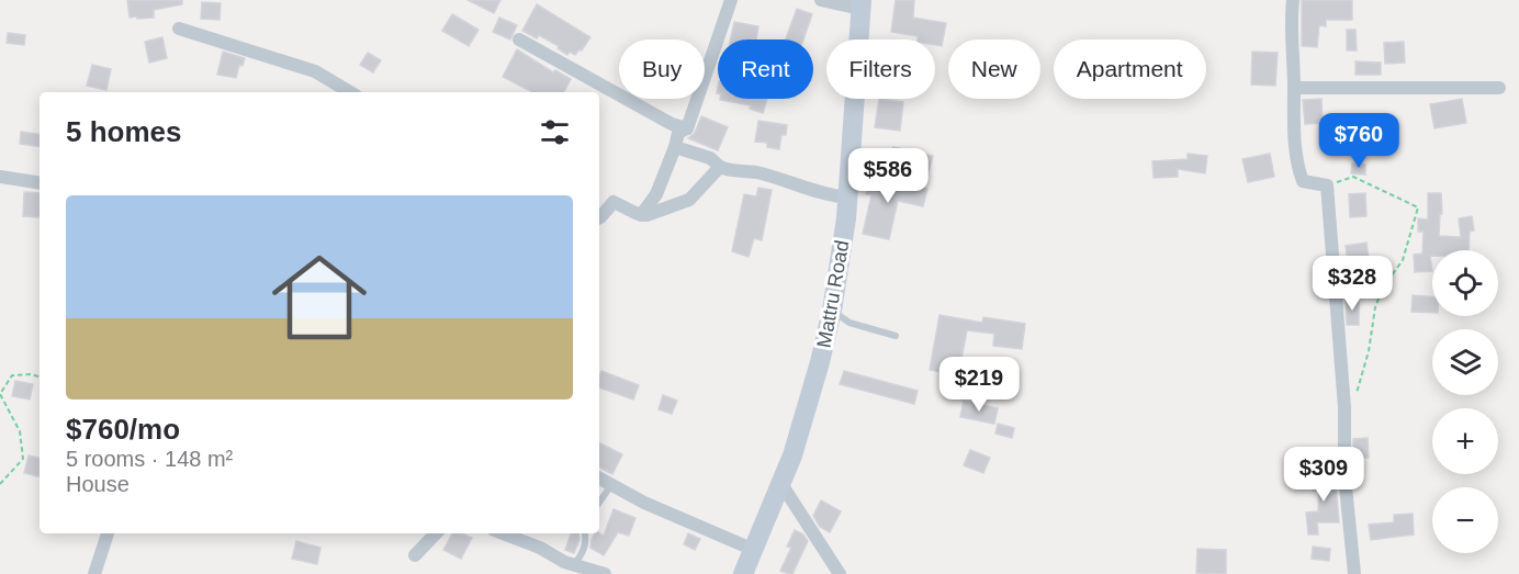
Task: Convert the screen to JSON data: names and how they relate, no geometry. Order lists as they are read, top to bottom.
{
  "streets": {
    "main road": ["Mattru Road"]
  },
  "page": {
    "chip": [
      "Buy",
      "Rent",
      "Filters",
      "New",
      "Apartment"
    ],
    "heading": "5 homes",
    "price": [
      "$760",
      "$586",
      "$328",
      "$219",
      "$309"
    ],
    "list": [
      {
        "name": "$760/mo",
        "note": "5 rooms · 148 m² · House"
      }
    ],
    "map_buttons": ["+", "−"]
  }
}
